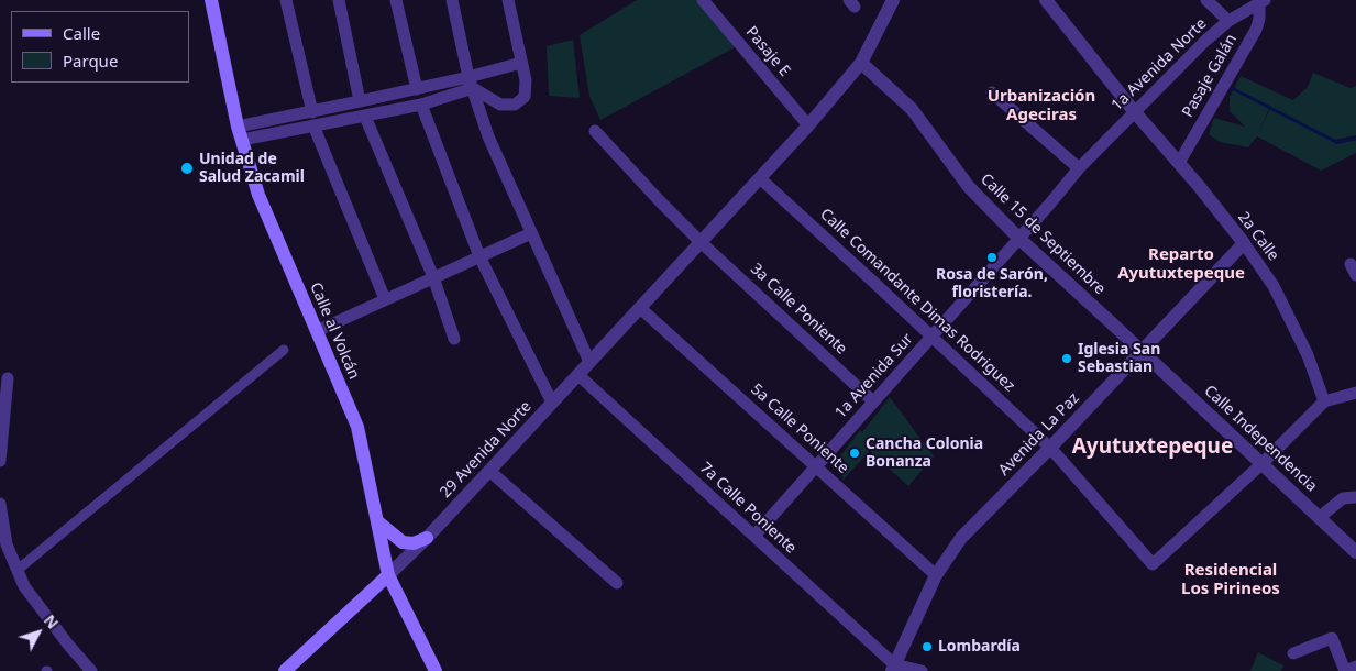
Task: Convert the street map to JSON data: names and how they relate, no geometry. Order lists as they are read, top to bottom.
{
  "streets": {
    "main road": ["Calle al Volcán", "29 Avenida Norte"],
    "street": [
      "Pasaje E",
      "1a Avenida Norte",
      "Pasaje Galán",
      "Calle 15 de Septiembre",
      "2a Calle",
      "Calle Comandante Dimas Rodriguez",
      "3a Calle Poniente",
      "1a Avenida Sur",
      "5a Calle Poniente",
      "Avenida La Paz",
      "Calle Independencia",
      "7a Calle Poniente"
    ]
  },
  "crossings": [
    ["Pasaje E", "29 Avenida Norte"],
    ["1a Avenida Norte", "Pasaje Galán"],
    ["1a Avenida Norte", "Calle 15 de Septiembre"],
    ["1a Avenida Norte", "2a Calle"],
    ["1a Avenida Norte", "1a Avenida Sur"],
    ["Pasaje Galán", "2a Calle"],
    ["Calle 15 de Septiembre", "1a Avenida Sur"],
    ["Calle 15 de Septiembre", "Avenida La Paz"],
    ["Calle 15 de Septiembre", "Calle Independencia"],
    ["Calle 15 de Septiembre", "29 Avenida Norte"],
    ["2a Calle", "Avenida La Paz"],
    ["Calle Comandante Dimas Rodriguez", "1a Avenida Sur"],
    ["Calle Comandante Dimas Rodriguez", "Avenida La Paz"],
    ["Calle Comandante Dimas Rodriguez", "Calle Independencia"],
    ["Calle Comandante Dimas Rodriguez", "29 Avenida Norte"],
    ["3a Calle Poniente", "1a Avenida Sur"],
    ["3a Calle Poniente", "29 Avenida Norte"],
    ["Calle al Volcán", "29 Avenida Norte"],
    ["1a Avenida Sur", "5a Calle Poniente"],
    ["1a Avenida Sur", "7a Calle Poniente"],
    ["5a Calle Poniente", "Avenida La Paz"],
    ["5a Calle Poniente", "29 Avenida Norte"],
    ["Avenida La Paz", "Calle Independencia"],
    ["Avenida La Paz", "7a Calle Poniente"],
    ["29 Avenida Norte", "7a Calle Poniente"]
  ],
  "districts": [
    "Urbanización Ageciras",
    "Reparto Ayutuxtepeque",
    "Ayutuxtepeque",
    "Residencial Los Pirineos"
  ],
  "places": [
    "Unidad de Salud Zacamil",
    "Rosa de Sarón, floristería.",
    "Iglesia San Sebastian",
    "Cancha Colonia Bonanza",
    "Lombardía"
  ],
  "legend": ["Calle", "Parque"],
  "north": "top right"
}
